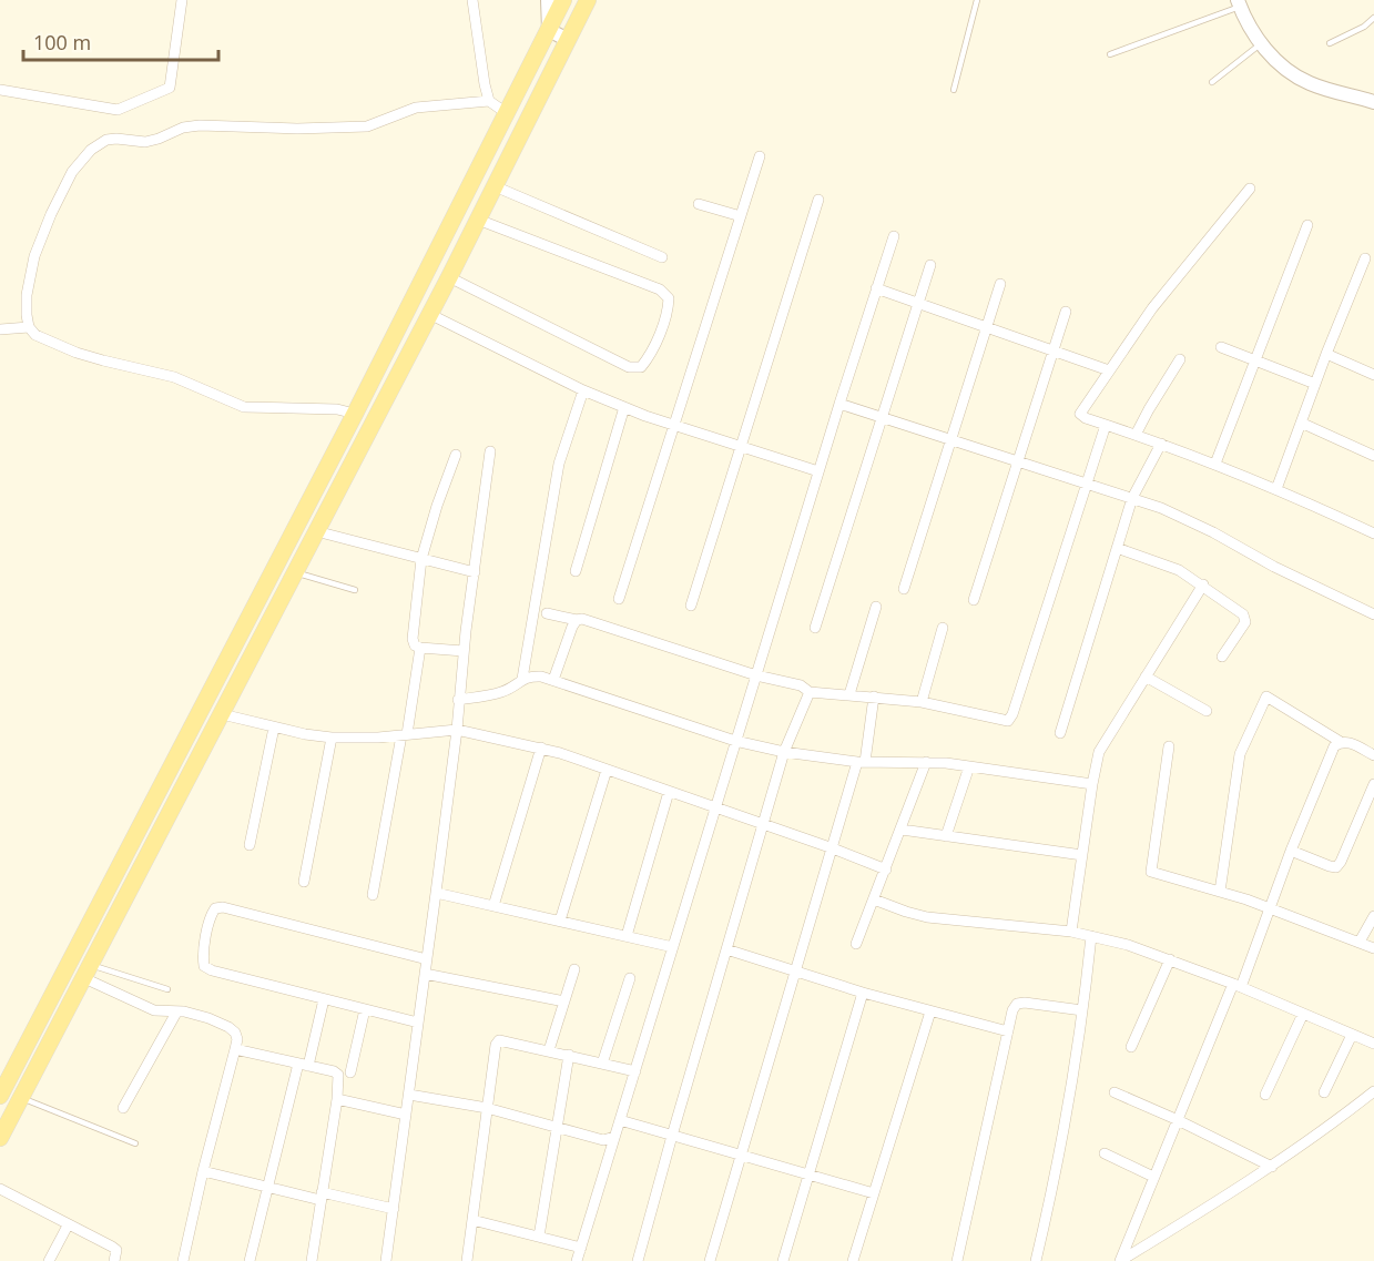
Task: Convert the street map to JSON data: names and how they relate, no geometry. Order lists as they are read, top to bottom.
{
  "scale_bar": "100 m"
}
